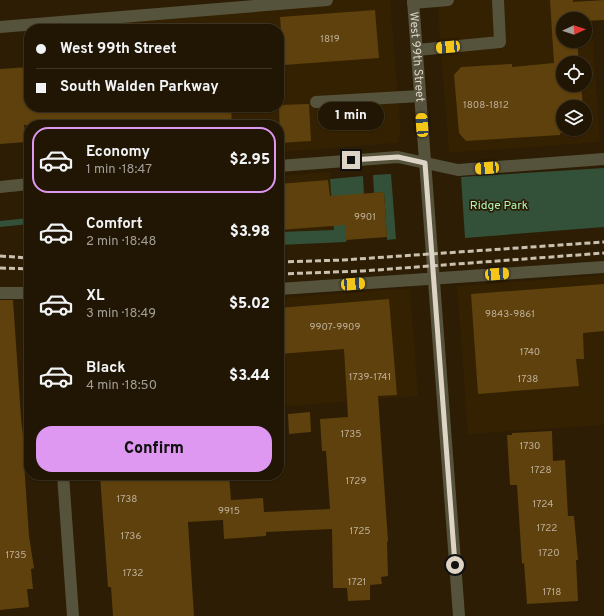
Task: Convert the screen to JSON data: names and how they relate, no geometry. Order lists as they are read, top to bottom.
{
  "streets": {
    "street": ["West 99th Street"]
  },
  "parks": ["Ridge Park"],
  "house_numbers": [
    "1819",
    "1808-1812",
    "9901",
    "9843-9861",
    "9907-9909",
    "1740",
    "1739-1741",
    "1738",
    "1735",
    "1730",
    "1728",
    "1729",
    "1738",
    "1724",
    "9915",
    "1722",
    "1725",
    "1736",
    "1720",
    "1735",
    "1732",
    "1721",
    "1718"
  ],
  "north": "right",
  "page": {
    "banner": ["West 99th Street", "South Walden Parkway"],
    "bubble": "1 min",
    "list": [
      {
        "name": "Economy",
        "note": "1 min · 18:47",
        "value": "$2.95"
      },
      {
        "name": "Comfort",
        "note": "2 min · 18:48",
        "value": "$3.98"
      },
      {
        "name": "XL",
        "note": "3 min · 18:49",
        "value": "$5.02"
      },
      {
        "name": "Black",
        "note": "4 min · 18:50",
        "value": "$3.44"
      }
    ],
    "buttons": "Confirm"
  }
}
